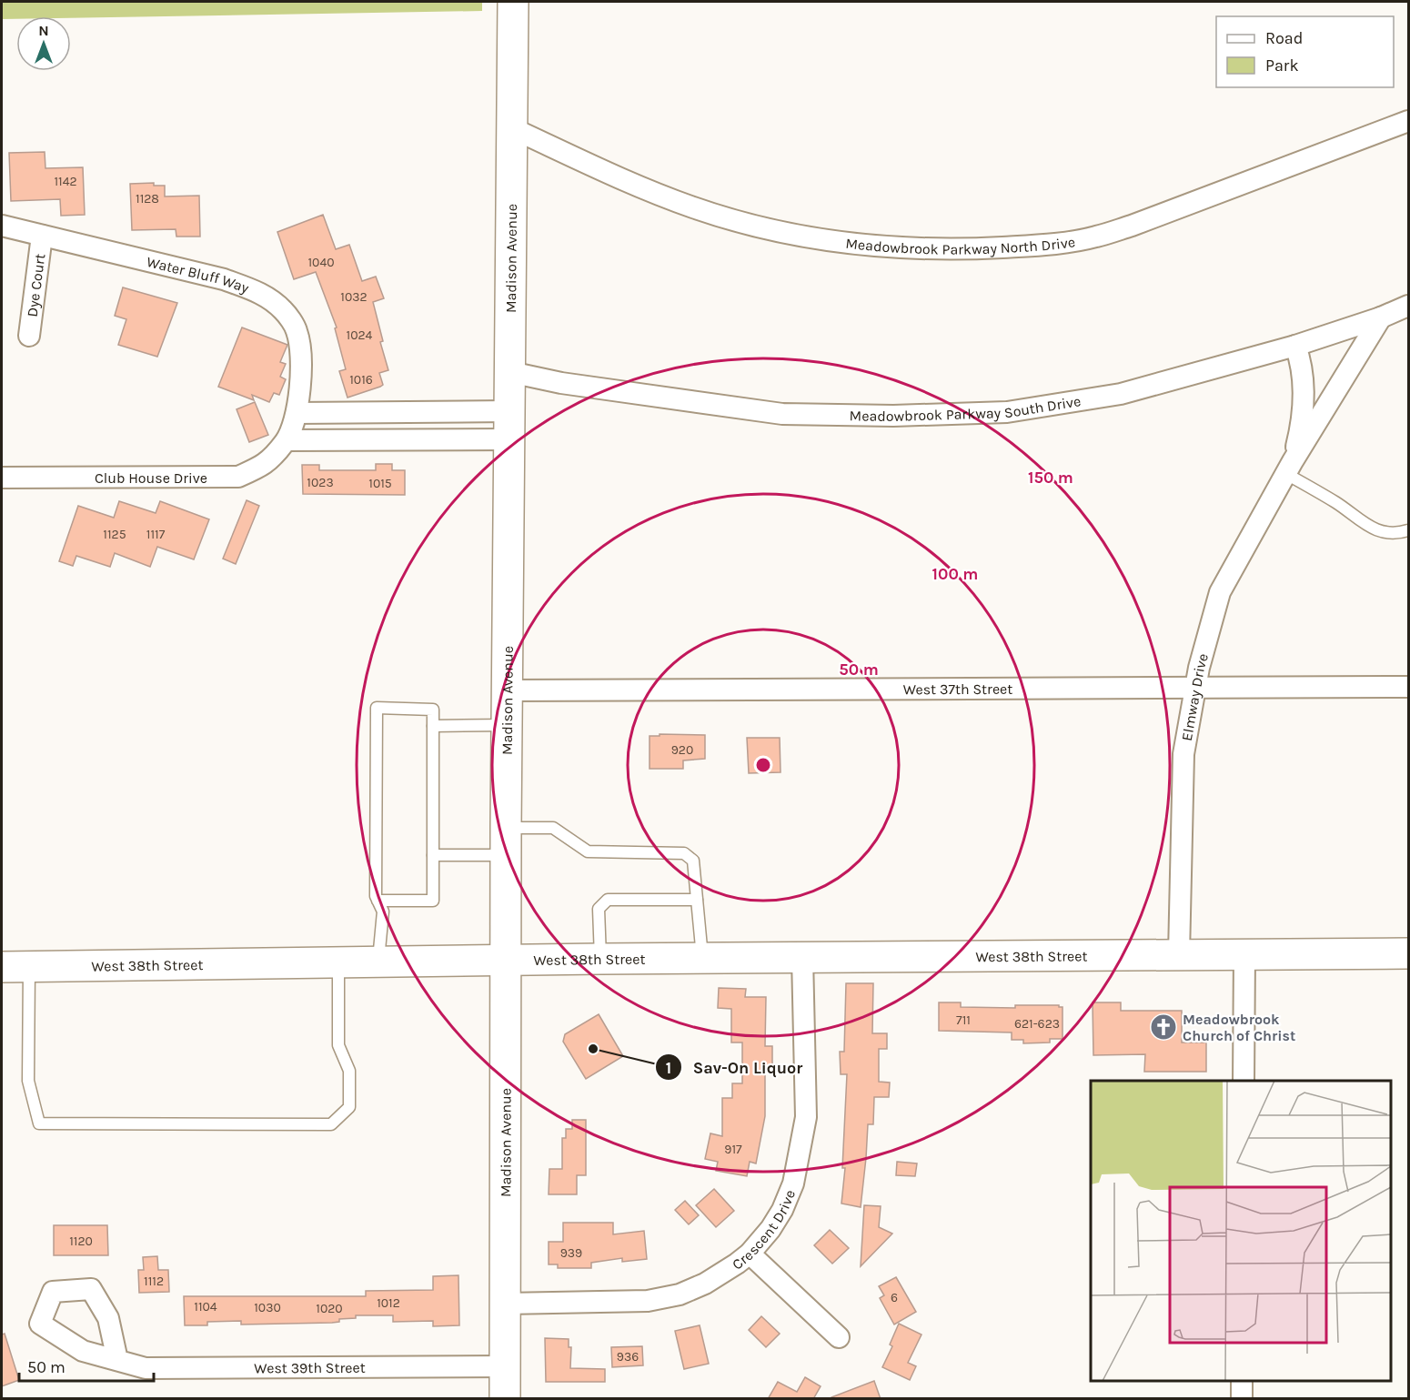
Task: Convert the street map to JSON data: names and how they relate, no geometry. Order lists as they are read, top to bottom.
{
  "streets": {
    "main road": ["Madison Avenue", "West 38th Street"],
    "street": [
      "Meadowbrook Parkway North Drive",
      "Water Bluff Way",
      "Dye Court",
      "Meadowbrook Parkway South Drive",
      "Club House Drive",
      "West 37th Street",
      "Elmway Drive",
      "Crescent Drive",
      "West 39th Street"
    ]
  },
  "crossings": [
    ["Meadowbrook Parkway North Drive", "Madison Avenue"],
    ["Madison Avenue", "Meadowbrook Parkway South Drive"],
    ["Madison Avenue", "West 37th Street"],
    ["Madison Avenue", "West 38th Street"],
    ["Madison Avenue", "Crescent Drive"],
    ["Madison Avenue", "West 39th Street"],
    ["Water Bluff Way", "Dye Court"],
    ["Water Bluff Way", "Club House Drive"],
    ["Meadowbrook Parkway South Drive", "Elmway Drive"],
    ["West 37th Street", "Elmway Drive"],
    ["Elmway Drive", "West 38th Street"],
    ["West 38th Street", "Crescent Drive"]
  ],
  "places": {
    "church": ["Meadowbrook Church of Christ"],
    "other": ["Sav-On Liquor"]
  },
  "house_numbers": [
    "1142",
    "1128",
    "1040",
    "1032",
    "1024",
    "1016",
    "1023",
    "1015",
    "1125",
    "1117",
    "920",
    "711",
    "621-623",
    "917",
    "1120",
    "939",
    "1112",
    "6",
    "1012",
    "1104",
    "1030",
    "1020",
    "936"
  ],
  "legend": ["Road", "Park"],
  "scale_bar": "50 m",
  "north": "top",
  "rings": ["150 m", "100 m", "50 m"]
}
